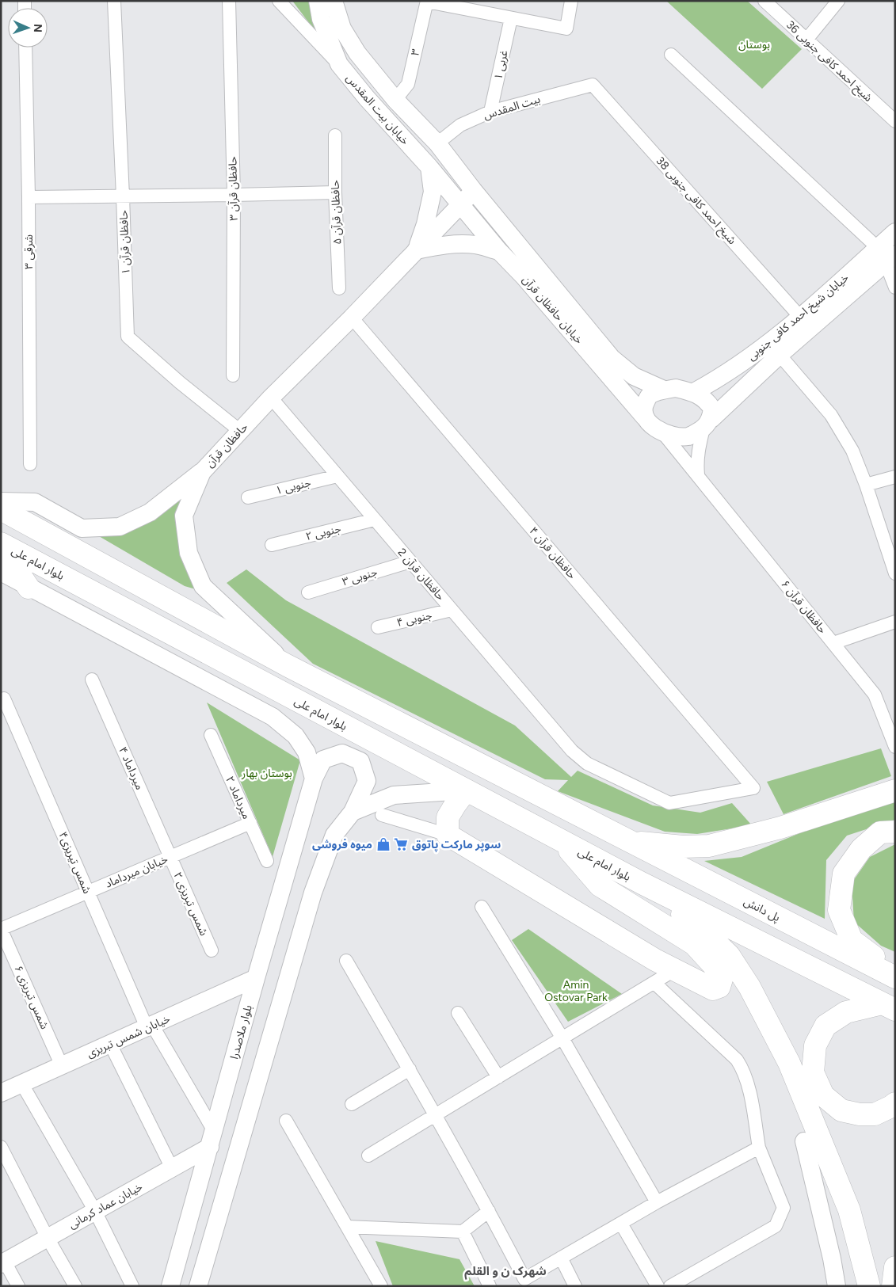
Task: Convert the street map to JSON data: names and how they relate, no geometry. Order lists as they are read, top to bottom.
{
  "streets": {
    "highway": ["بلوار امام علی", "پل دانش"],
    "street": [
      "۳",
      "شیخ احمد کافی جنوبی 36",
      "۱ غربی",
      "بیت المقدس",
      "خیابان بیت المقدس",
      "حافظان قرآن ۳",
      "شیخ احمد کافی جنوبی 38",
      "حافظان قرآن ۵",
      "حافظان قرآن ۱",
      "۳ شرقی",
      "خیابان حافظان قرآن",
      "خیابان شیخ احمد کافی جنوبی",
      "حافظان قرآن",
      "جنوبی ۱",
      "جنوبی ۲",
      "حافظان قرآن ۴",
      "حافظان قرآن 2",
      "جنوبی ۳",
      "حافظان قرآن ۶",
      "جنوبی ۴",
      "میرداماد ۴",
      "میرداماد ۲",
      "شمس تیریزی۴",
      "خیابان میرداماد",
      "شمس تبریزی ۲",
      "شمس تبریزی ۶",
      "بلوار ملاصدرا",
      "خیابان شمس تبریزی",
      "خیابان عماد کرمانی"
    ]
  },
  "crossings": [
    ["۳", "خیابان بیت المقدس"],
    ["۱ غربی", "بیت المقدس"],
    ["بیت المقدس", "خیابان بیت المقدس"],
    ["بیت المقدس", "شیخ احمد کافی جنوبی 38"],
    ["خیابان بیت المقدس", "خیابان حافظان قرآن"],
    ["خیابان بیت المقدس", "حافظان قرآن"],
    ["شیخ احمد کافی جنوبی 38", "خیابان شیخ احمد کافی جنوبی"],
    ["حافظان قرآن ۱", "حافظان قرآن"],
    ["خیابان حافظان قرآن", "خیابان شیخ احمد کافی جنوبی"],
    ["خیابان حافظان قرآن", "حافظان قرآن"],
    ["خیابان حافظان قرآن", "حافظان قرآن ۶"],
    ["خیابان شیخ احمد کافی جنوبی", "حافظان قرآن ۶"],
    ["حافظان قرآن", "حافظان قرآن ۴"],
    ["حافظان قرآن", "حافظان قرآن 2"],
    ["جنوبی ۱", "حافظان قرآن 2"],
    ["جنوبی ۲", "حافظان قرآن 2"],
    ["حافظان قرآن ۴", "حافظان قرآن 2"],
    ["حافظان قرآن 2", "جنوبی ۳"],
    ["حافظان قرآن 2", "جنوبی ۴"],
    ["میرداماد ۴", "خیابان میرداماد"],
    ["میرداماد ۴", "شمس تبریزی ۲"],
    ["میرداماد ۲", "خیابان میرداماد"],
    ["شمس تیریزی۴", "خیابان میرداماد"],
    ["شمس تیریزی۴", "بلوار ملاصدرا"],
    ["شمس تیریزی۴", "خیابان شمس تبریزی"],
    ["شمس تیریزی۴", "خیابان عماد کرمانی"],
    ["خیابان میرداماد", "شمس تبریزی ۲"],
    ["خیابان میرداماد", "شمس تبریزی ۶"],
    ["شمس تبریزی ۶", "خیابان شمس تبریزی"],
    ["بلوار ملاصدرا", "خیابان شمس تبریزی"],
    ["بلوار ملاصدرا", "خیابان عماد کرمانی"]
  ],
  "districts": ["شهرک ن و القلم"],
  "parks": ["بوستان", "بوستان بهار", "Amin Ostovar Park"],
  "places": {
    "shop": ["میوه فروشی"],
    "supermarket": ["سوپر مارکت پاتوق"]
  },
  "north": "right"
}
